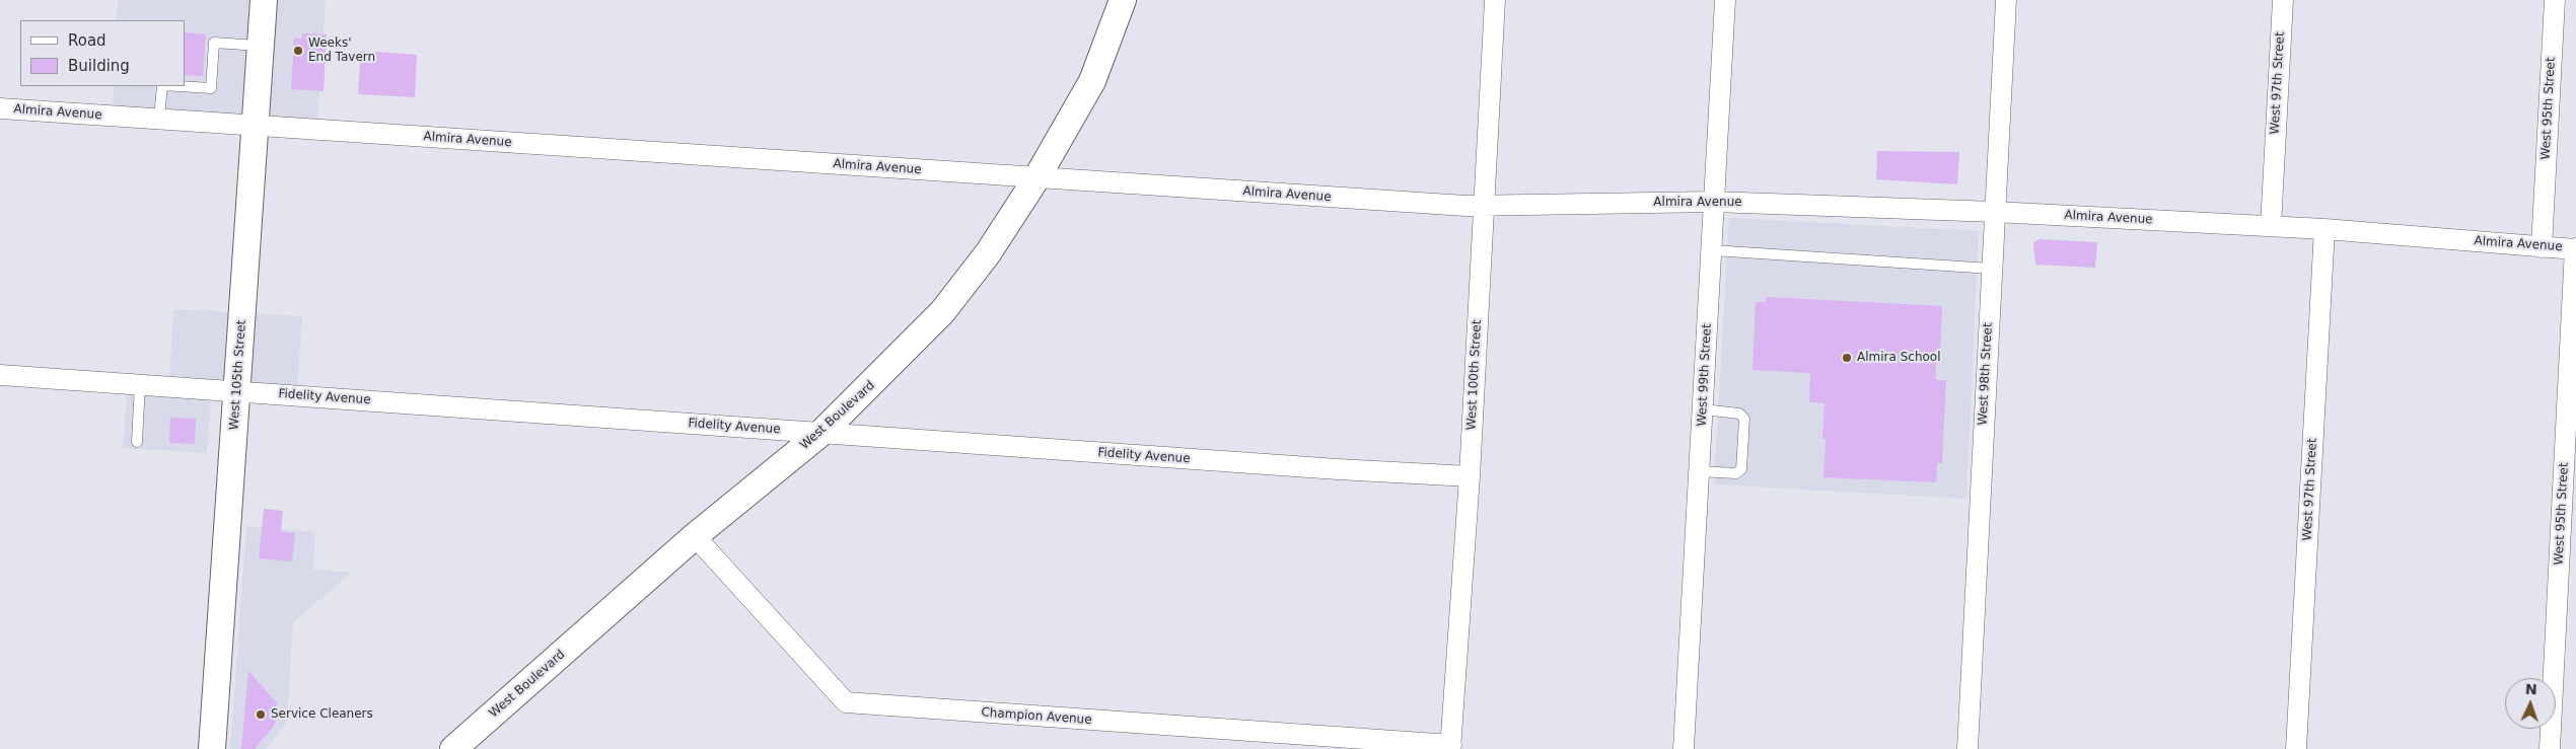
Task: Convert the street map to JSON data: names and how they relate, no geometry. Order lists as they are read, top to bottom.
{
  "streets": {
    "street": [
      "West 97th Street",
      "West 95th Street",
      "Almira Avenue",
      "West 98th Street",
      "West 105th Street",
      "West 100th Street",
      "West 99th Street",
      "Fidelity Avenue",
      "West Boulevard",
      "Champion Avenue"
    ]
  },
  "crossings": [
    ["West 97th Street", "Almira Avenue"],
    ["West 95th Street", "Almira Avenue"],
    ["Almira Avenue", "West 98th Street"],
    ["Almira Avenue", "West 105th Street"],
    ["Almira Avenue", "West 100th Street"],
    ["Almira Avenue", "West 99th Street"],
    ["Almira Avenue", "West Boulevard"],
    ["West 105th Street", "Fidelity Avenue"],
    ["West 100th Street", "Fidelity Avenue"],
    ["West 100th Street", "Champion Avenue"],
    ["Fidelity Avenue", "West Boulevard"],
    ["West Boulevard", "Champion Avenue"]
  ],
  "places": ["Weeks' End Tavern", "Almira School", "Service Cleaners"],
  "legend": ["Road", "Building"],
  "north": "top"
}
